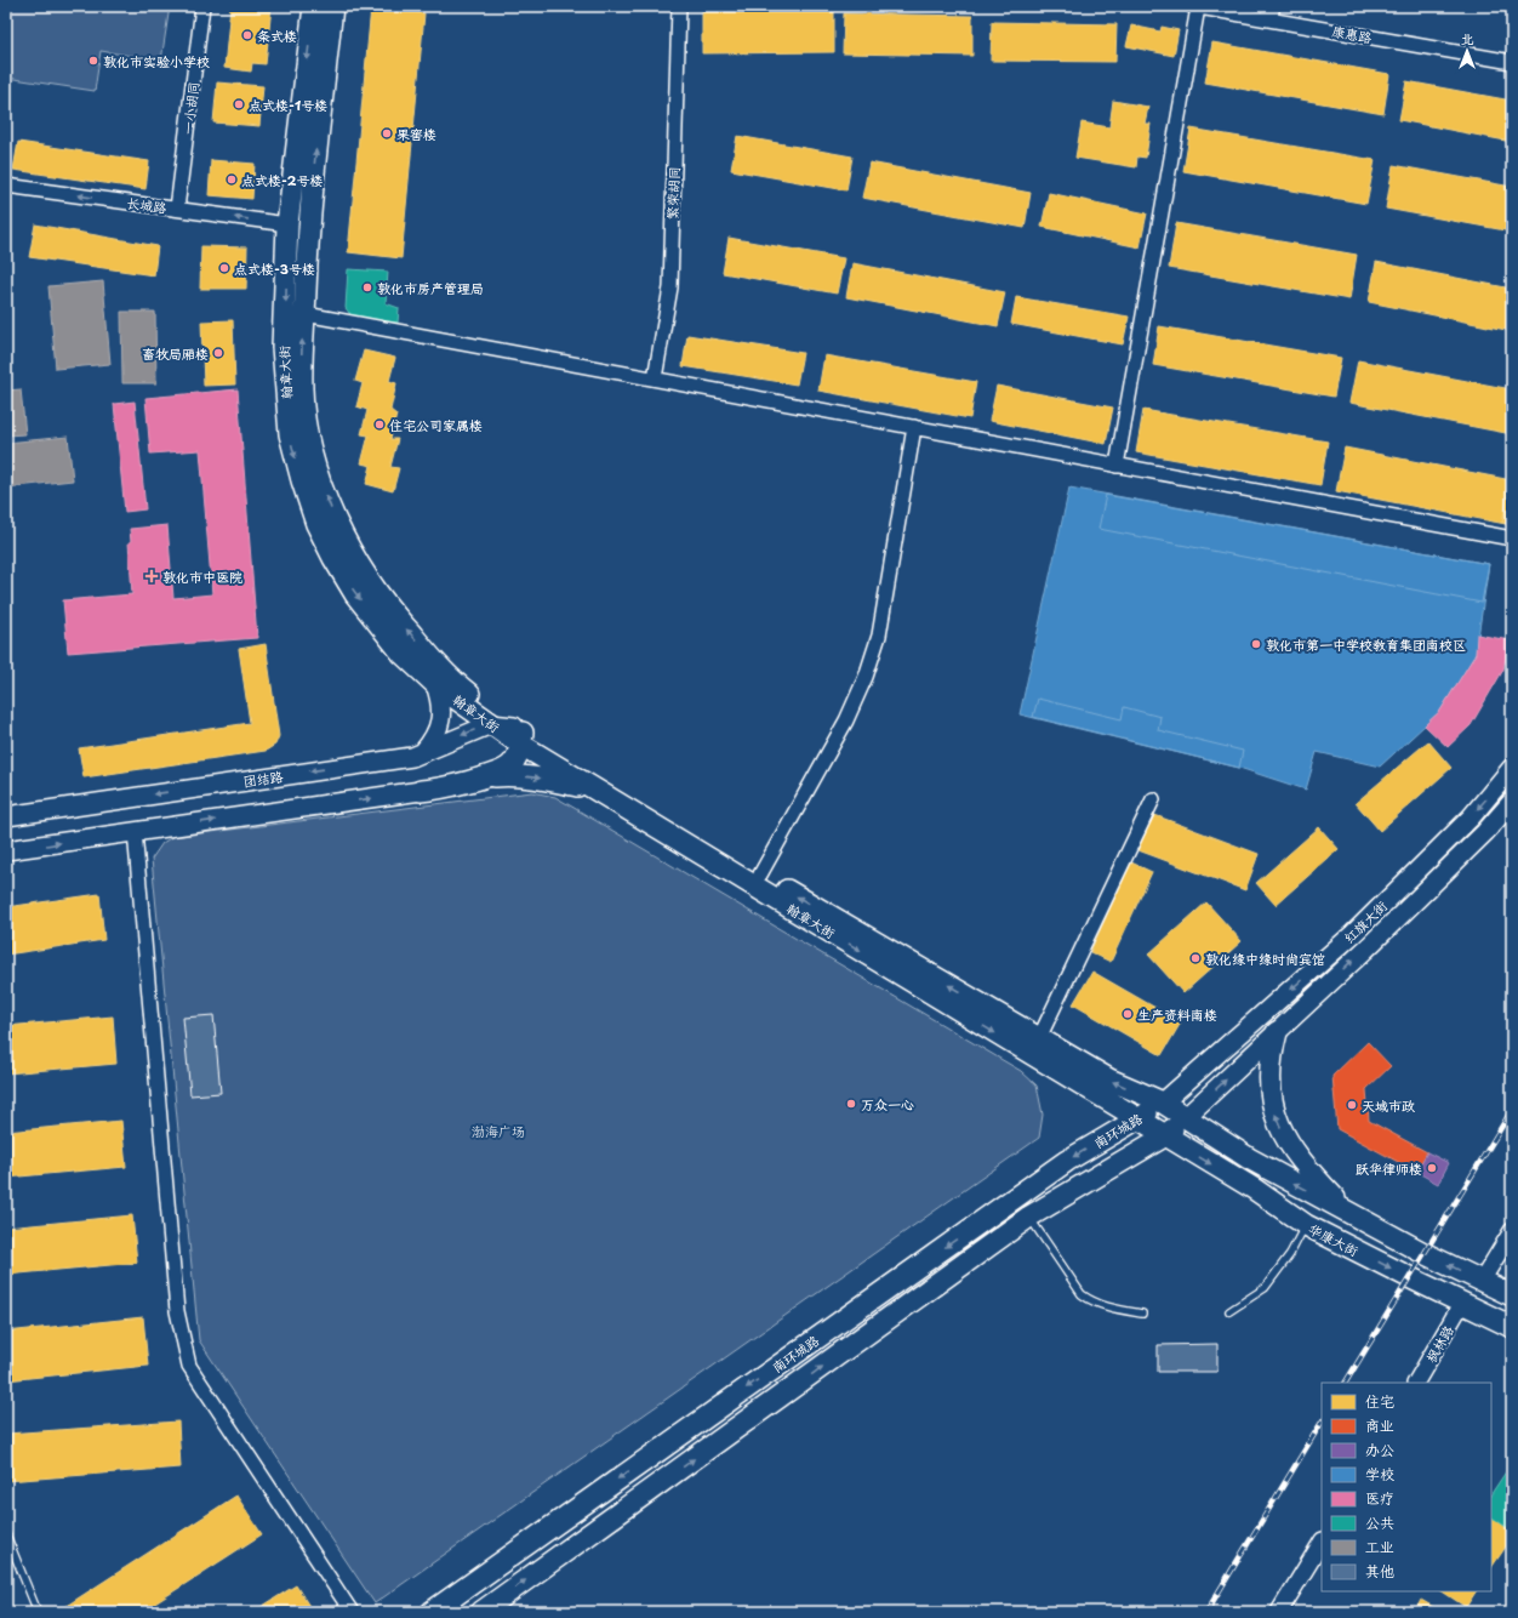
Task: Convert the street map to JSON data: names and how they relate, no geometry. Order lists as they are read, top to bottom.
{
  "streets": {
    "main road": [
      "翰章大街",
      "团结路",
      "红旗大街",
      "南环城路",
      "华康大街"
    ],
    "street": [
      "康惠路",
      "一小胡同",
      "繁荣胡同",
      "长城路",
      "枫林路"
    ]
  },
  "crossings": [
    ["一小胡同", "长城路"],
    ["长城路", "翰章大街"],
    ["翰章大街", "团结路"],
    ["翰章大街", "红旗大街"],
    ["翰章大街", "南环城路"],
    ["翰章大街", "华康大街"],
    ["红旗大街", "南环城路"],
    ["南环城路", "华康大街"],
    ["华康大街", "枫林路"]
  ],
  "one_way": ["长城路"],
  "parks": ["渤海广场"],
  "places": {
    "other": [
      "条式楼",
      "敦化市实验小学校",
      "点式楼-1号楼",
      "果窖楼",
      "点式楼-2号楼",
      "点式楼-3号楼",
      "敦化市房产管理局",
      "畜牧局厢楼",
      "住宅公司家属楼",
      "敦化市第一中学校教育集团南校区",
      "敦化缘中缘时尚宾馆",
      "生产资料南楼",
      "万众一心",
      "天域市政",
      "跃华律师楼"
    ],
    "health": ["敦化市中医院"]
  },
  "legend": [
    "住宅",
    "商业",
    "办公",
    "学校",
    "医疗",
    "公共",
    "工业",
    "其他"
  ],
  "north": "top"
}
